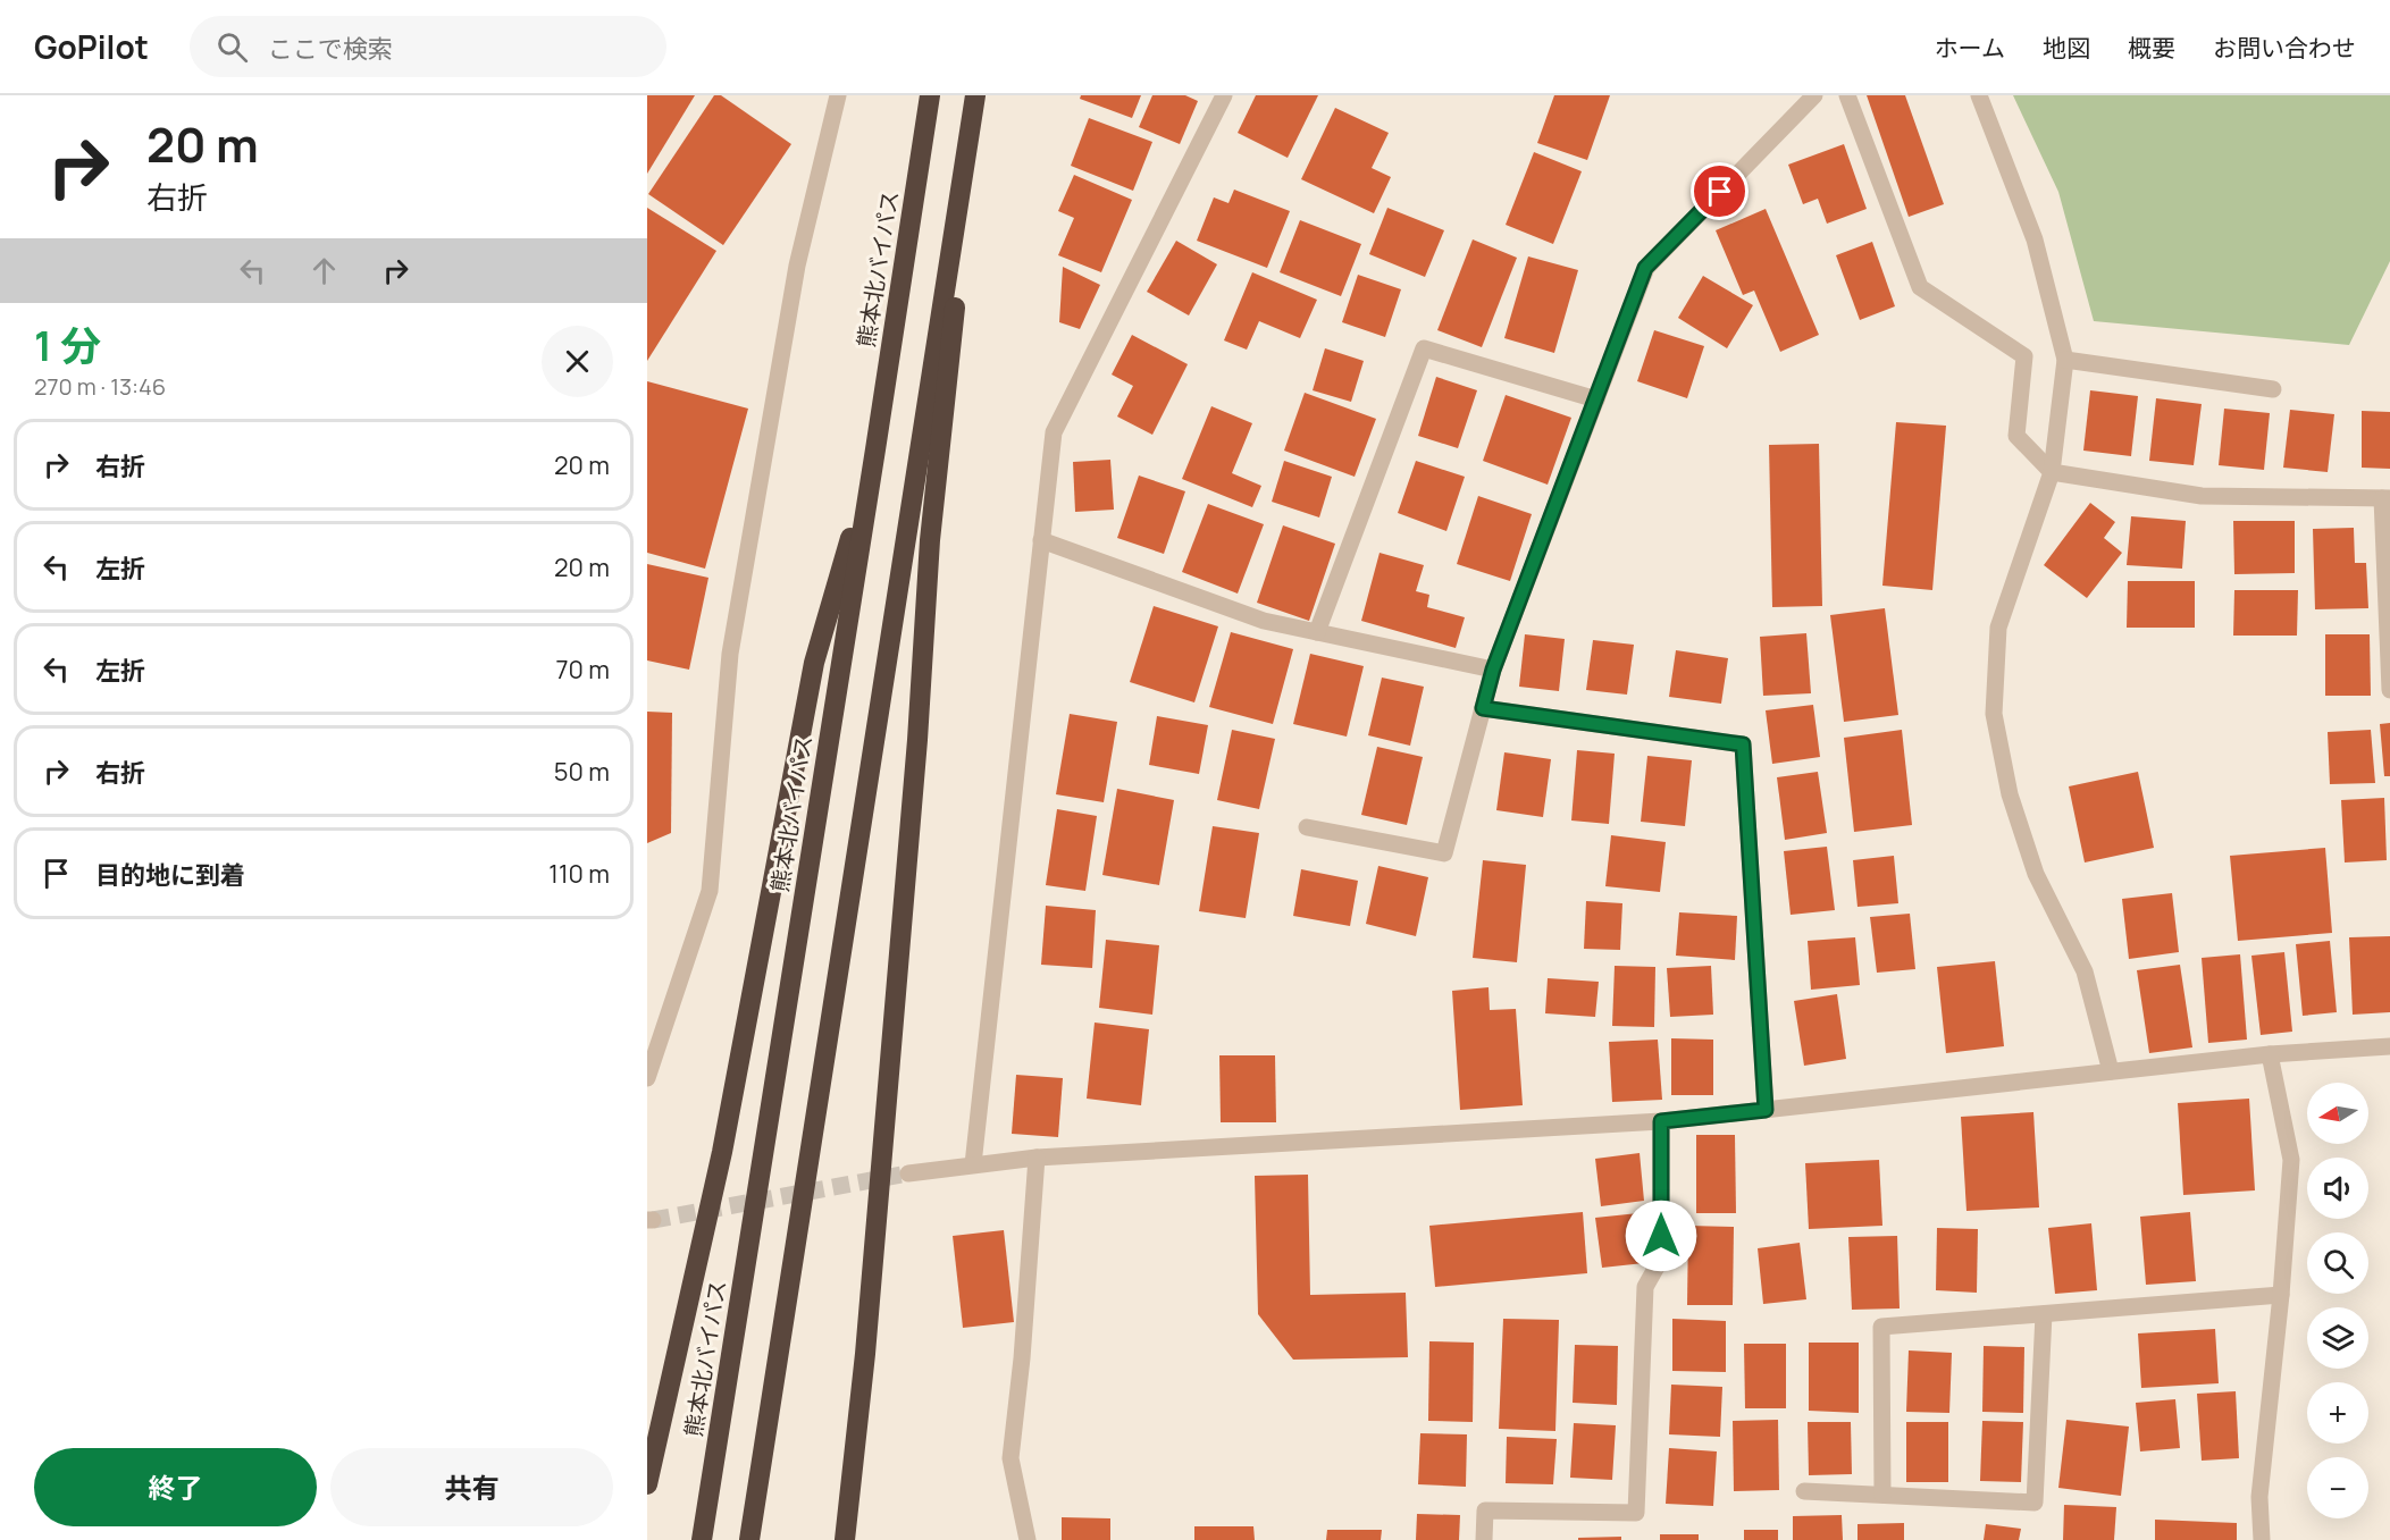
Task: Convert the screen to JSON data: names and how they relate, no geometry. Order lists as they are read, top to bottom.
{
  "streets": {
    "highway": ["熊本北バイパス"]
  },
  "north": "left",
  "page": {
    "header": "GoPilot",
    "search": "ここで検索",
    "nav": [
      "ホーム",
      "地図",
      "概要",
      "お問い合わせ"
    ],
    "turn": ["20 m", "右折"],
    "heading": ["1 分", "270 m · 13:46"],
    "list": [
      {
        "name": "右折",
        "value": "20 m"
      },
      {
        "name": "左折",
        "value": "20 m"
      },
      {
        "name": "左折",
        "value": "70 m"
      },
      {
        "name": "右折",
        "value": "50 m"
      },
      {
        "name": "目的地に到着",
        "value": "110 m"
      }
    ],
    "map_buttons": ["+", "−"],
    "buttons": ["終了", "共有"]
  }
}
